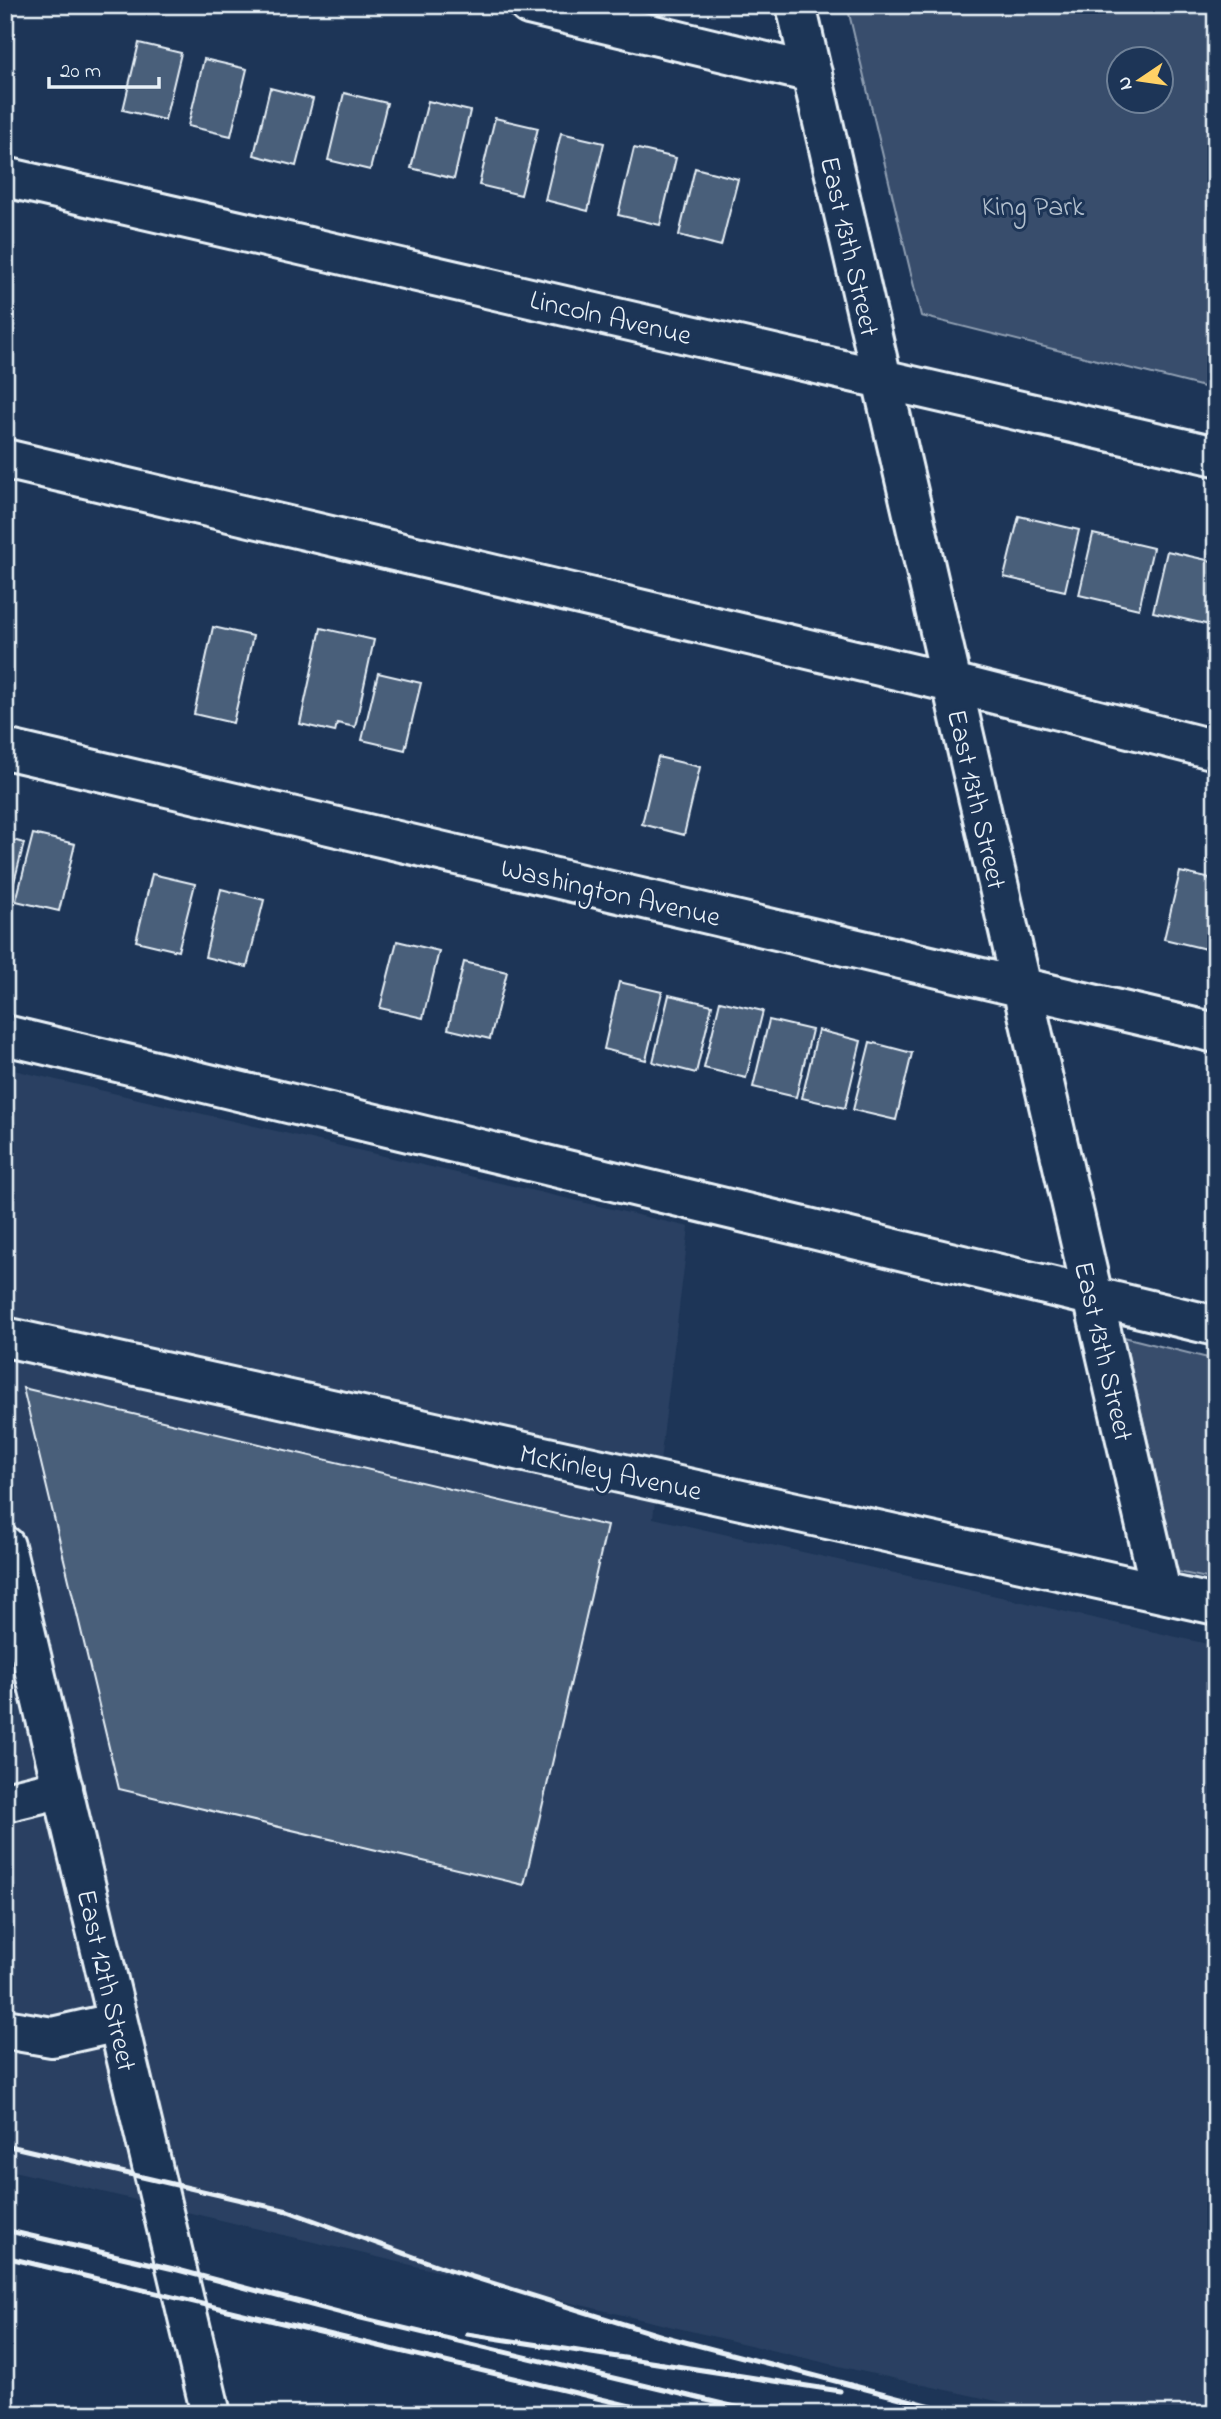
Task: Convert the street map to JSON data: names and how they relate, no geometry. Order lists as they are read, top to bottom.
{
  "streets": {
    "street": [
      "East 13th Street",
      "Lincoln Avenue",
      "Washington Avenue",
      "McKinley Avenue",
      "East 12th Street"
    ]
  },
  "crossings": [
    ["East 13th Street", "Lincoln Avenue"],
    ["East 13th Street", "Washington Avenue"],
    ["East 13th Street", "McKinley Avenue"]
  ],
  "parks": ["King Park"],
  "scale_bar": "20 m",
  "north": "left"
}
